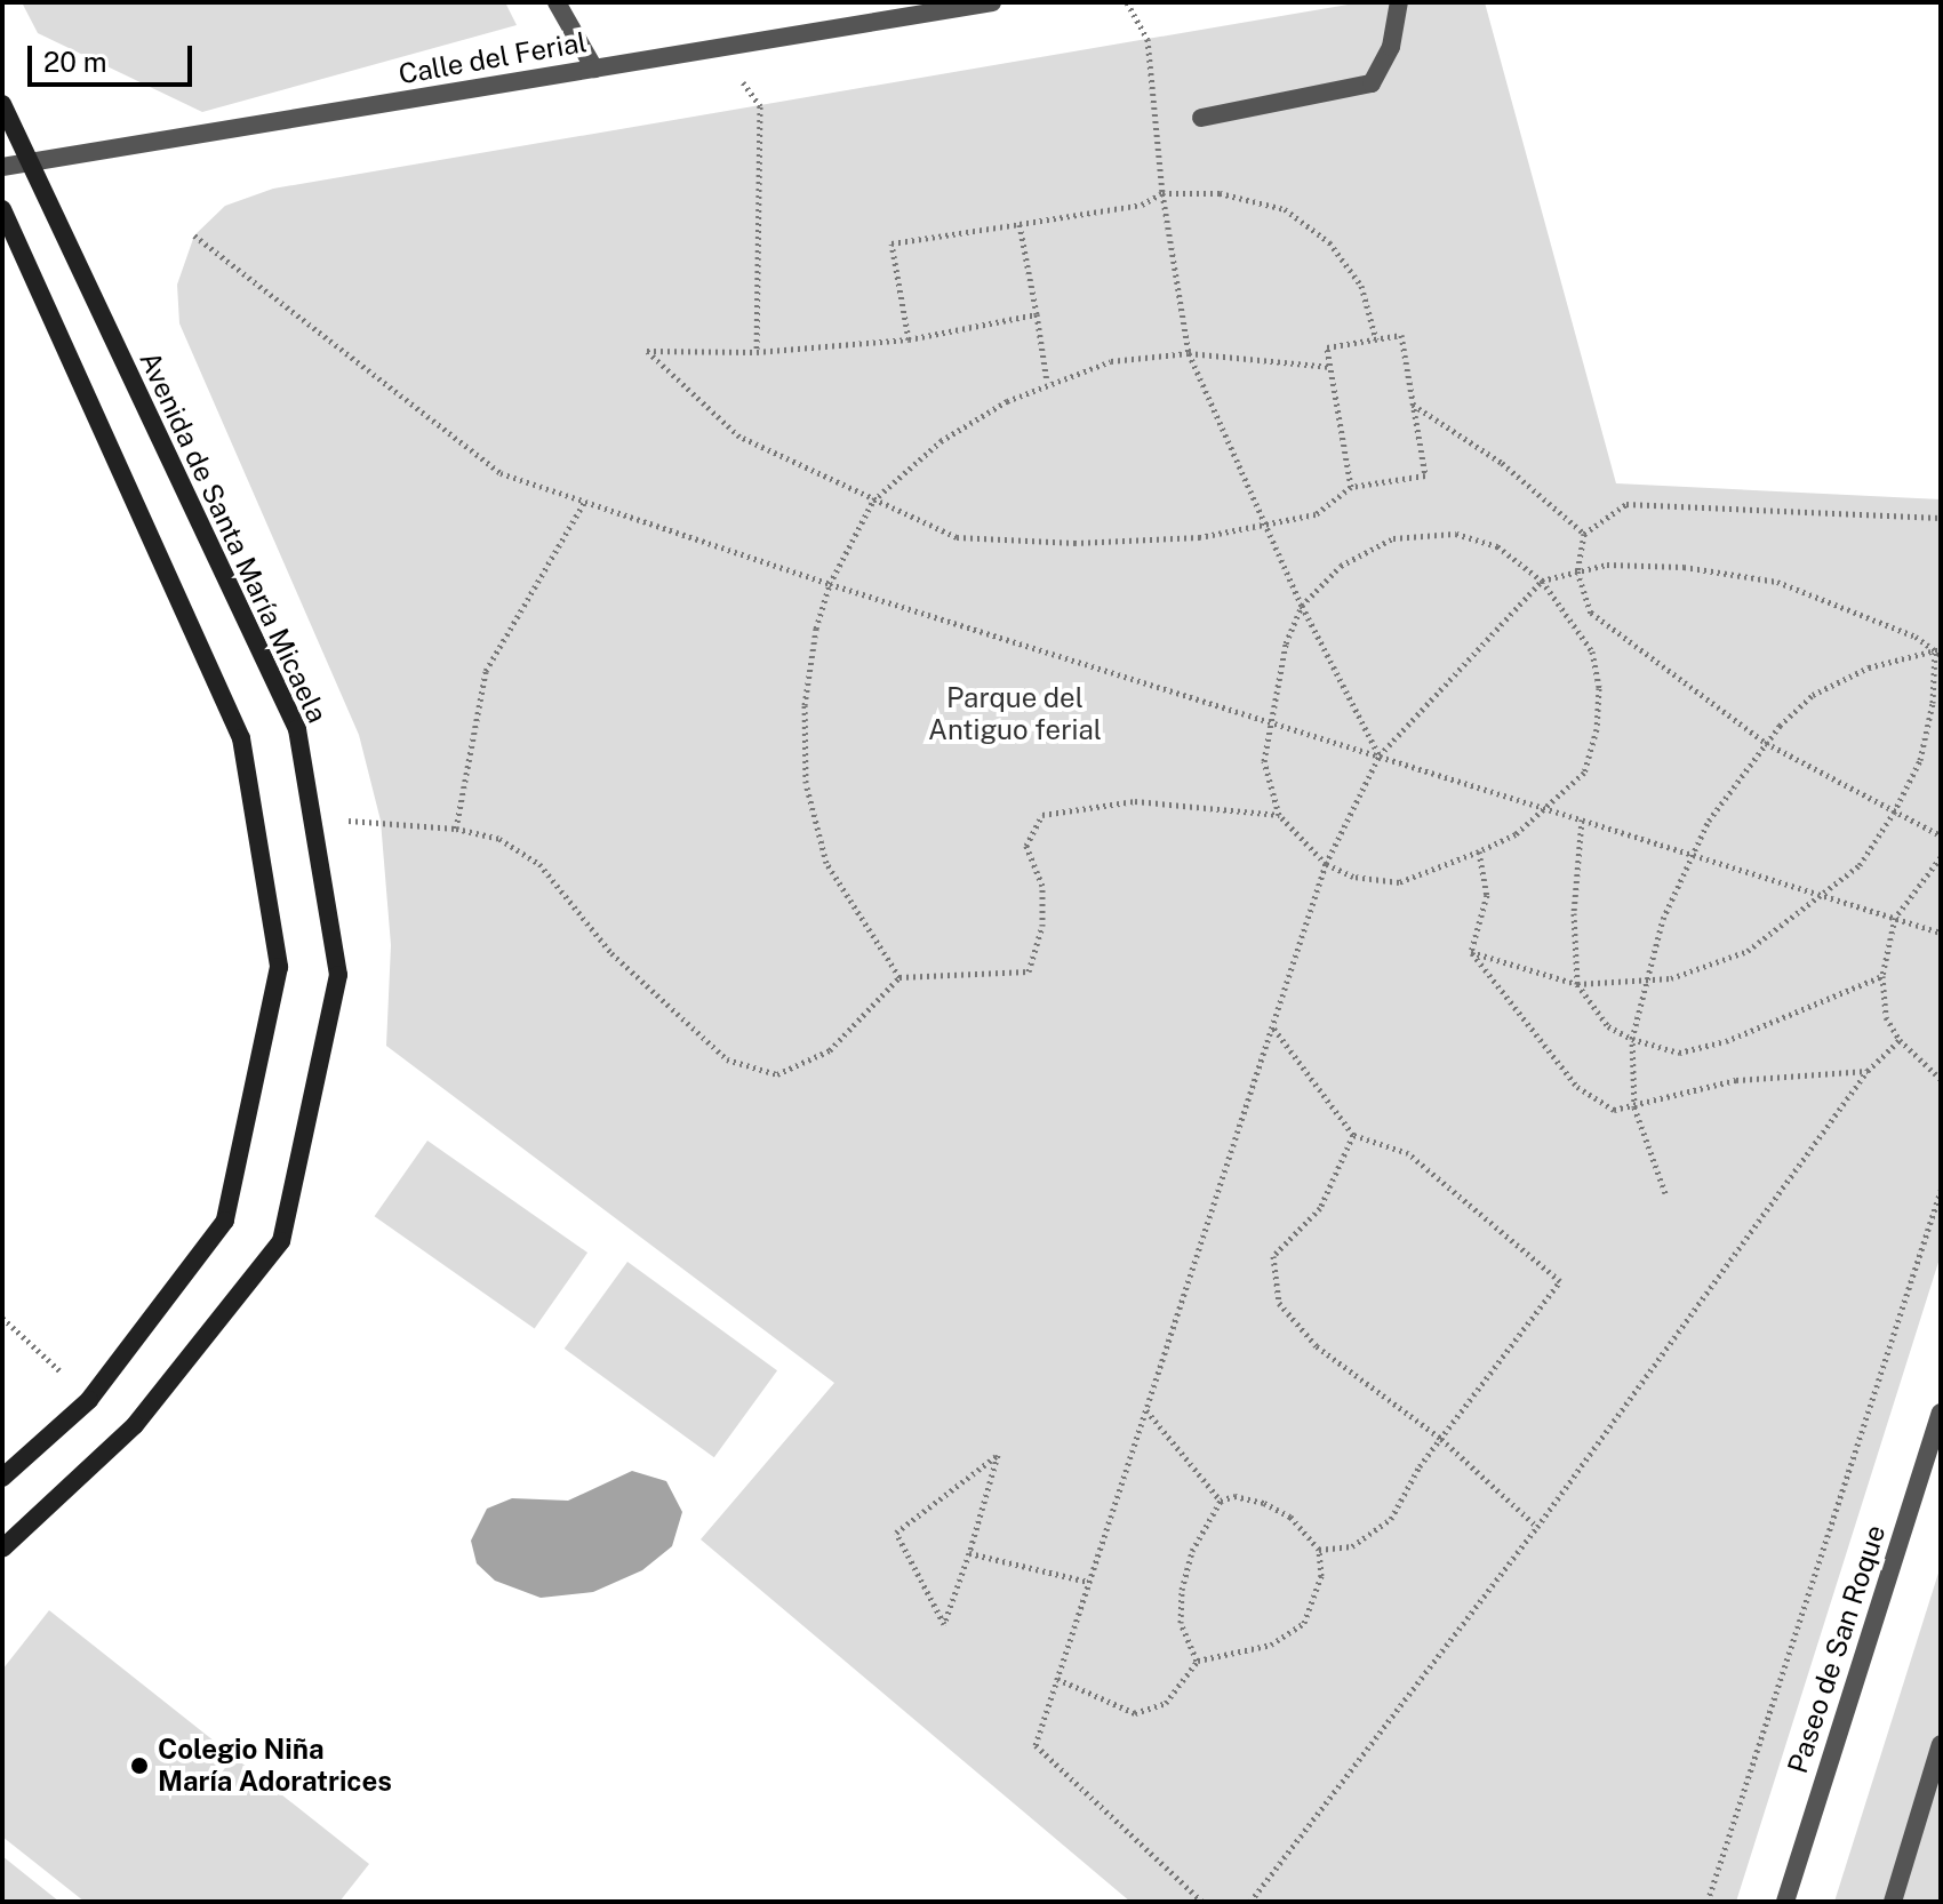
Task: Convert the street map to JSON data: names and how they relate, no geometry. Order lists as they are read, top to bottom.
{
  "streets": {
    "street": ["Calle del Ferial", "Avenida de Santa María Micaela", "Paseo de San Roque"]
  },
  "crossings": [
    ["Calle del Ferial", "Avenida de Santa María Micaela"]
  ],
  "parks": ["Parque del Antiguo ferial"],
  "places": ["Colegio Niña María Adoratrices"],
  "scale_bar": "20 m"
}
